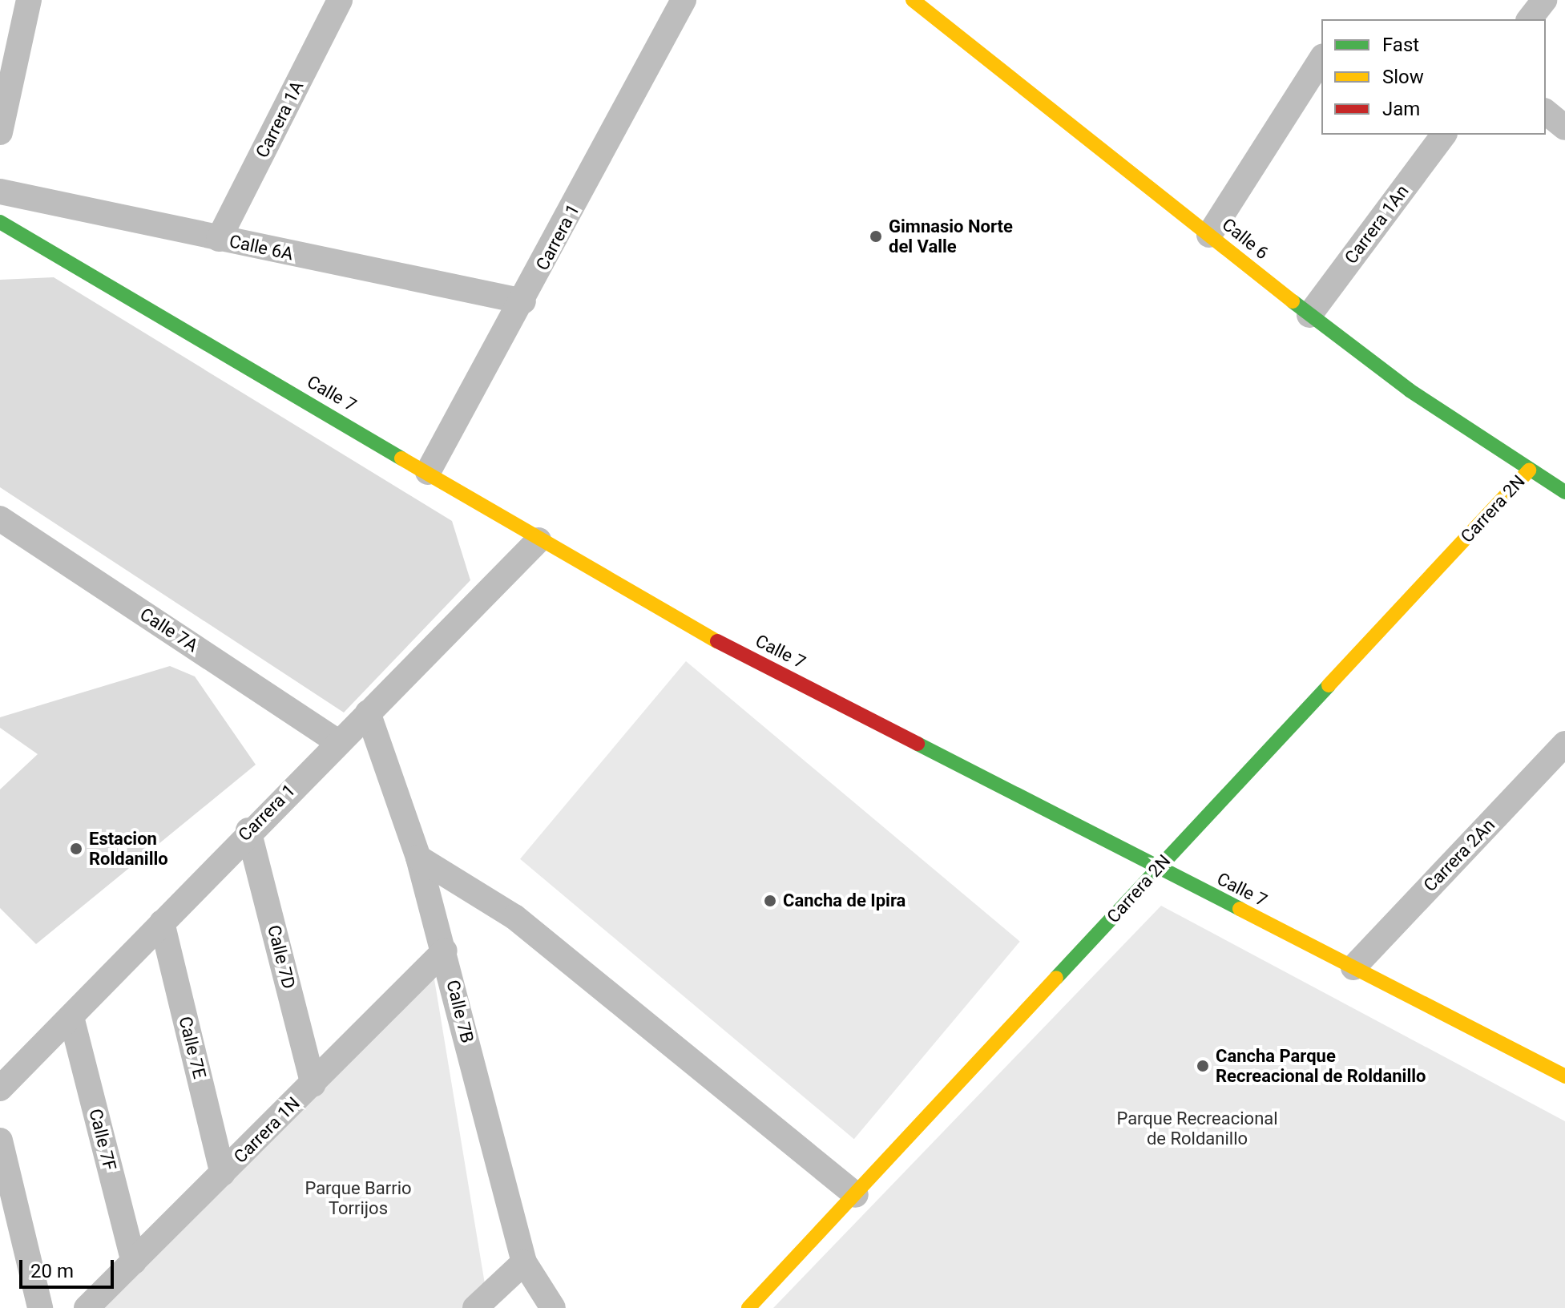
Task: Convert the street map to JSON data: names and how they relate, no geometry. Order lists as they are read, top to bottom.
{
  "streets": {
    "street": [
      "Carrera 1A",
      "Carrera 1An",
      "Carrera 1",
      "Calle 6",
      "Calle 6A",
      "Calle 7",
      "Carrera 2N",
      "Calle 7A",
      "Carrera 2An",
      "Calle 7D",
      "Calle 7B",
      "Calle 7E",
      "Carrera 1N",
      "Calle 7F"
    ]
  },
  "crossings": [
    ["Carrera 1A", "Calle 6A"],
    ["Carrera 1An", "Calle 6"],
    ["Carrera 1", "Calle 6A"],
    ["Carrera 1", "Calle 7"],
    ["Carrera 1", "Calle 7A"],
    ["Carrera 1", "Calle 7D"],
    ["Carrera 1", "Calle 7B"],
    ["Carrera 1", "Calle 7E"],
    ["Carrera 1", "Calle 7F"],
    ["Calle 6", "Carrera 2N"],
    ["Calle 7", "Carrera 2N"],
    ["Calle 7", "Carrera 2An"],
    ["Calle 7D", "Carrera 1N"],
    ["Calle 7B", "Carrera 1N"],
    ["Calle 7E", "Carrera 1N"],
    ["Carrera 1N", "Calle 7F"]
  ],
  "parks": ["Parque Recreacional de Roldanillo", "Parque Barrio Torrijos"],
  "places": [
    "Gimnasio Norte del Valle",
    "Estacion Roldanillo",
    "Cancha de Ipira",
    "Cancha Parque Recreacional de Roldanillo"
  ],
  "legend": ["Fast", "Slow", "Jam"],
  "scale_bar": "20 m"
}
